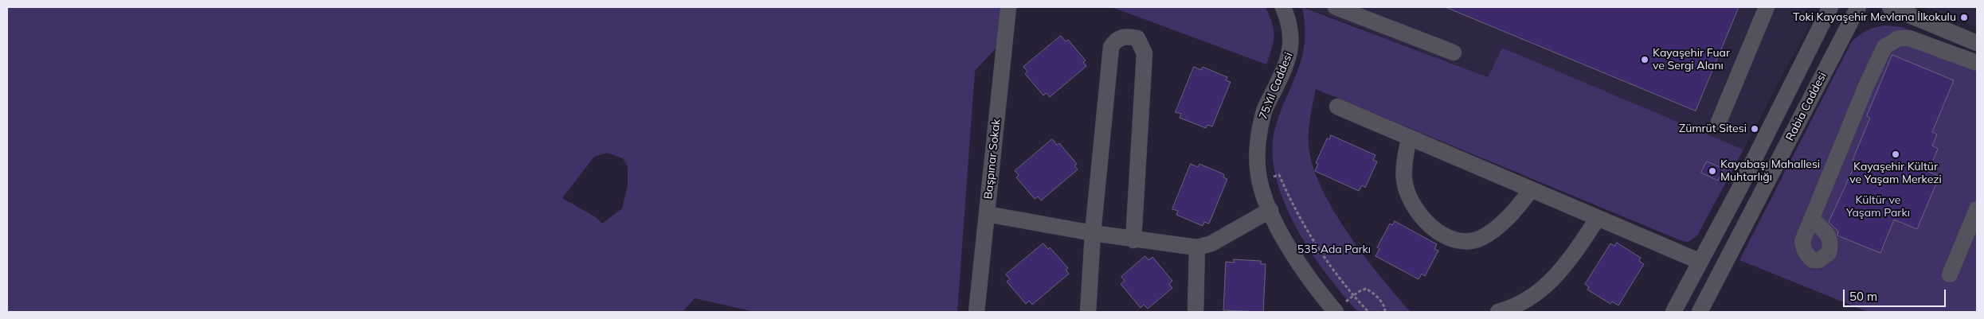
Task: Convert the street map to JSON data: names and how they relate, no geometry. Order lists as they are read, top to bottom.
{
  "streets": {
    "street": ["75.Yıl Caddesi", "Rabia Caddesi", "Başpınar Sokak"]
  },
  "parks": ["Kültür ve Yaşam Parkı", "535 Ada Parkı"],
  "places": [
    "Toki Kayaşehir Mevlana İlkokulu",
    "Kayaşehir Fuar ve Sergi Alanı",
    "Zümrüt Sitesi",
    "Kayaşehir Kültür ve Yaşam Merkezi",
    "Kayabaşı Mahallesi Muhtarlığı"
  ],
  "scale_bar": "50 m"
}
